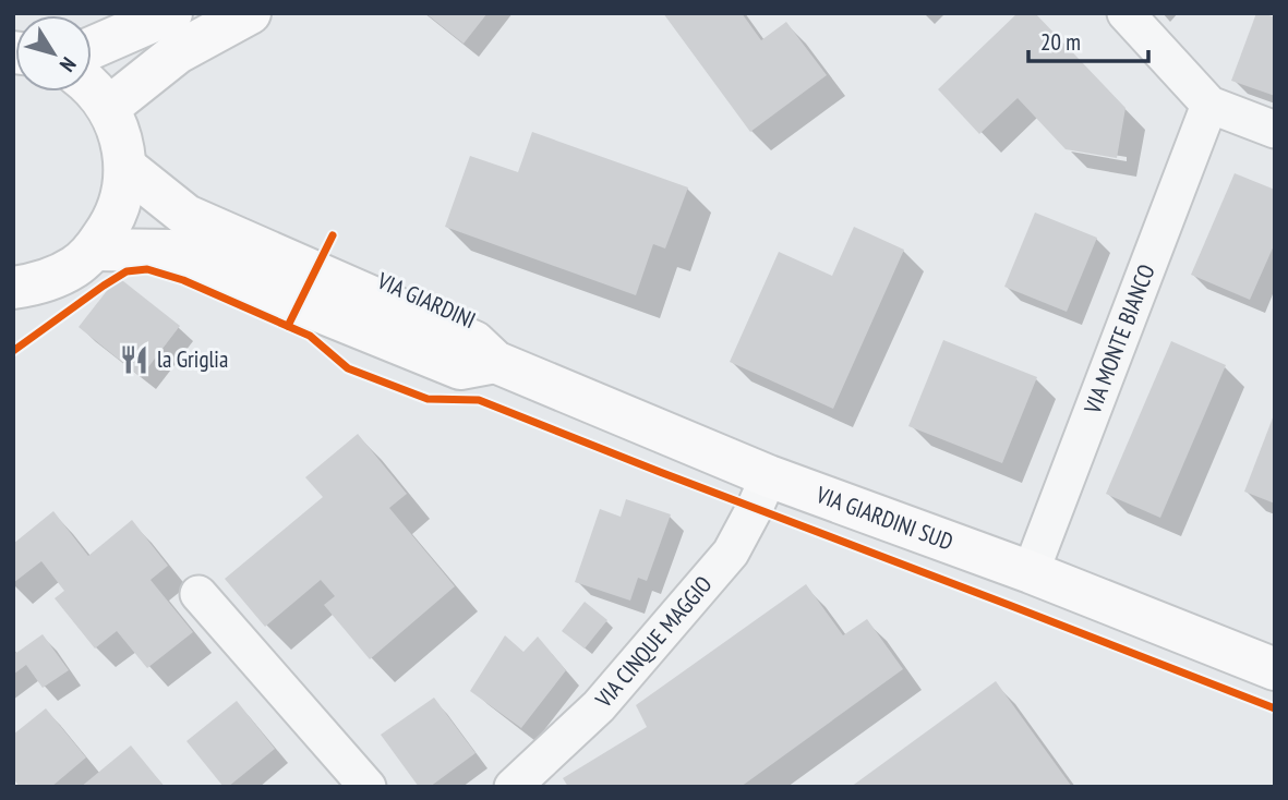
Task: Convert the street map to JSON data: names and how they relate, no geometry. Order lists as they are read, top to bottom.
{
  "streets": {
    "main road": ["VIA GIARDINI", "VIA GIARDINI SUD"],
    "street": ["VIA MONTE BIANCO", "VIA CINQUE MAGGIO"]
  },
  "crossings": [
    ["VIA GIARDINI", "VIA GIARDINI SUD"],
    ["VIA MONTE BIANCO", "VIA GIARDINI SUD"],
    ["VIA GIARDINI SUD", "VIA CINQUE MAGGIO"]
  ],
  "places": {
    "restaurant": ["la Griglia"]
  },
  "scale_bar": "20 m",
  "north": "bottom right"
}
